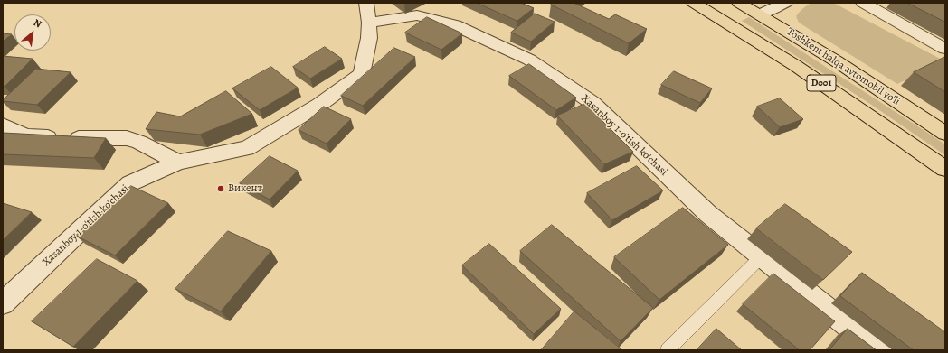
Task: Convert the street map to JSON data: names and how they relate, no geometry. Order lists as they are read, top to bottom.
{
  "streets": {
    "highway": ["Toshkent halqa avtomobil yo'li", "D001"],
    "street": ["Xasanboy 1-o'tish ko'chasi"]
  },
  "places": ["Викент"],
  "north": "top right"
}
